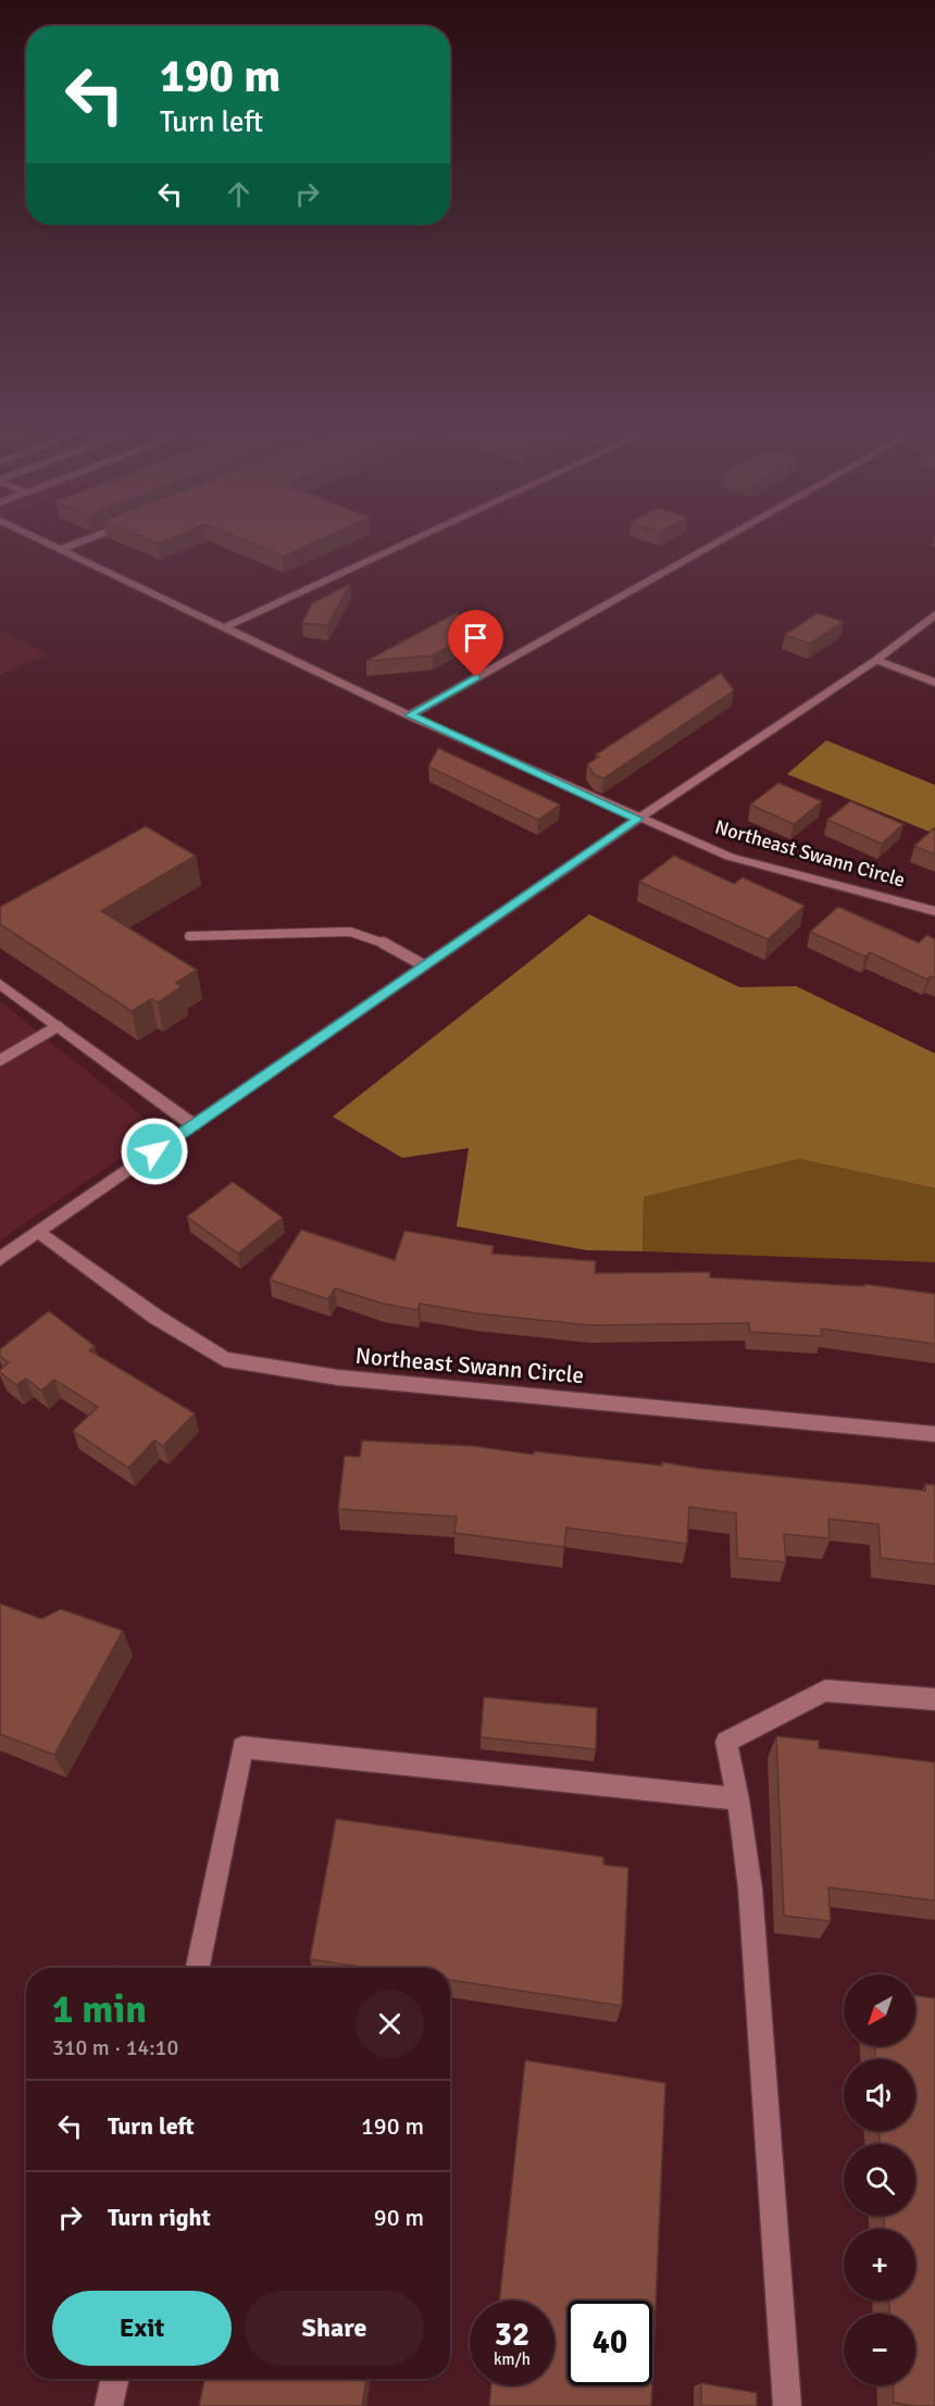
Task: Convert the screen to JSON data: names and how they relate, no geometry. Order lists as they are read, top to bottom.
{
  "streets": {
    "street": ["Northeast Swann Circle"]
  },
  "north": "bottom left",
  "page": {
    "turn": ["190 m", "Turn left"],
    "heading": ["1 min", "310 m · 14:10"],
    "map_buttons": ["+", "−"],
    "list": [
      {
        "name": "Turn left",
        "value": "190 m"
      },
      {
        "name": "Turn right",
        "value": "90 m"
      }
    ],
    "buttons": ["Exit", "Share"],
    "speed": "32 km/h",
    "limit": "40"
  }
}
